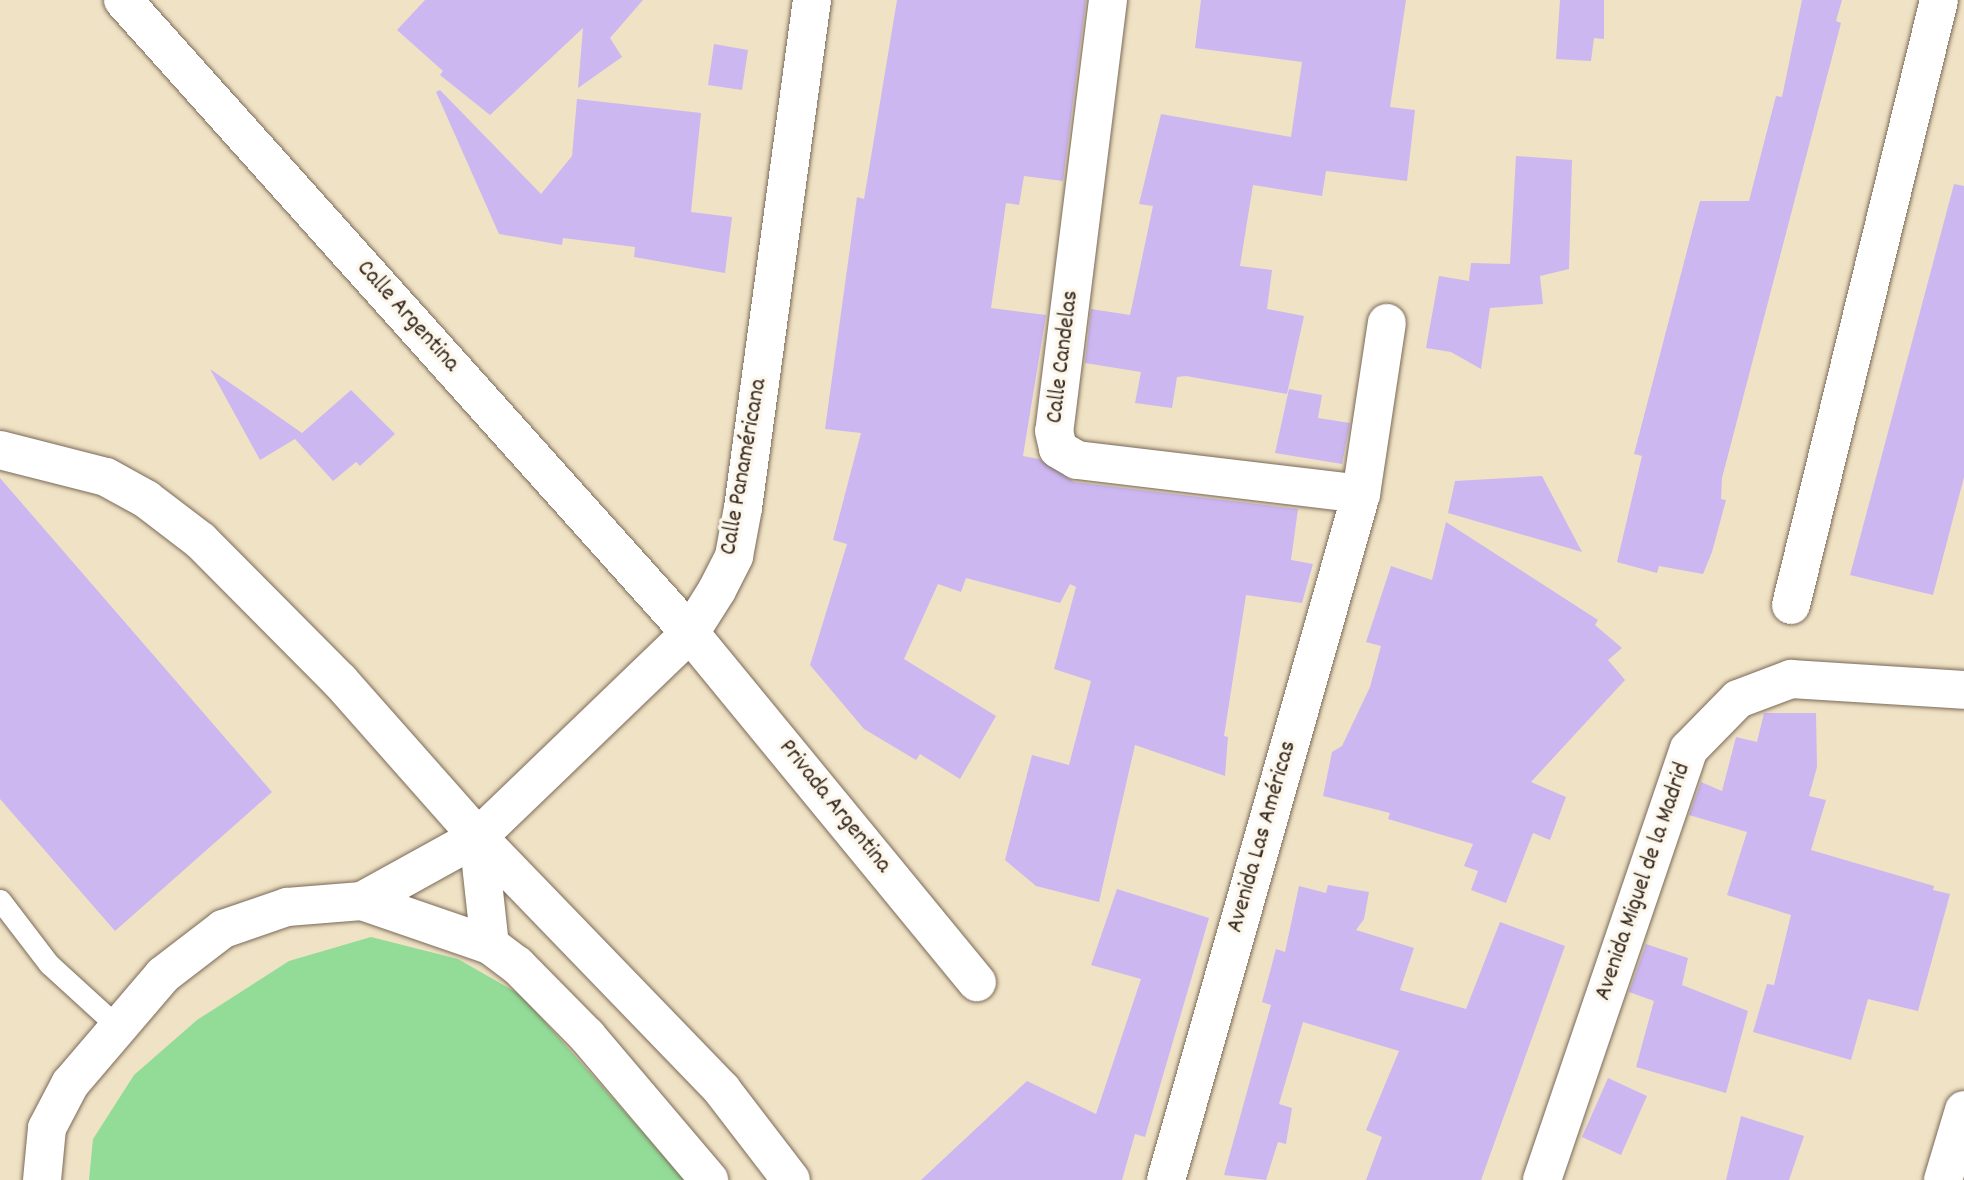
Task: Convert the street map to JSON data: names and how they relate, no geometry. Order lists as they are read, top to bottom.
{
  "streets": {
    "main road": [
      "Calle Argentina",
      "Calle Candelas",
      "Calle Panaméricana",
      "Privada Argentina",
      "Avenida Las Américas",
      "Avenida Miguel de la Madrid"
    ]
  },
  "crossings": [
    ["Calle Argentina", "Calle Panaméricana"],
    ["Calle Argentina", "Privada Argentina"],
    ["Calle Candelas", "Avenida Las Américas"],
    ["Calle Panaméricana", "Privada Argentina"]
  ]
}
